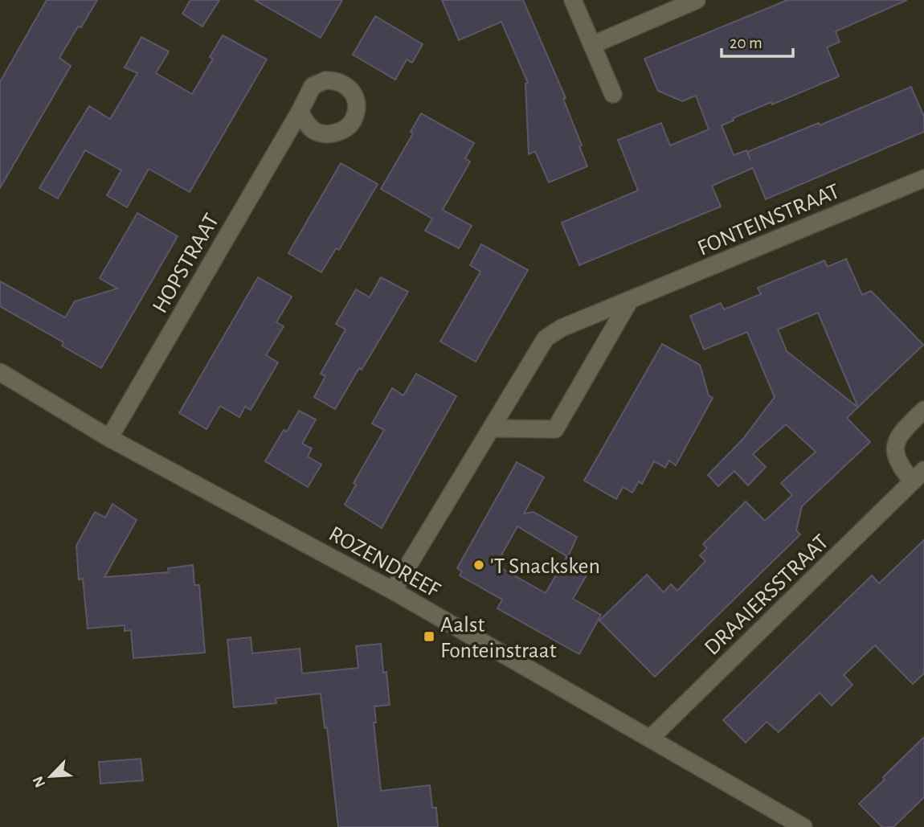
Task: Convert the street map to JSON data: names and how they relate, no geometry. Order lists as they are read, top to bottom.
{
  "streets": {
    "street": [
      "FONTEINSTRAAT",
      "HOPSTRAAT",
      "ROZENDREEF",
      "DRAAIERSSTRAAT"
    ]
  },
  "crossings": [
    ["FONTEINSTRAAT", "ROZENDREEF"],
    ["HOPSTRAAT", "ROZENDREEF"],
    ["ROZENDREEF", "DRAAIERSSTRAAT"]
  ],
  "places": {
    "other": ["'T Snacksken"],
    "transit": ["Aalst Fonteinstraat"]
  },
  "scale_bar": "20 m",
  "north": "bottom left"
}
